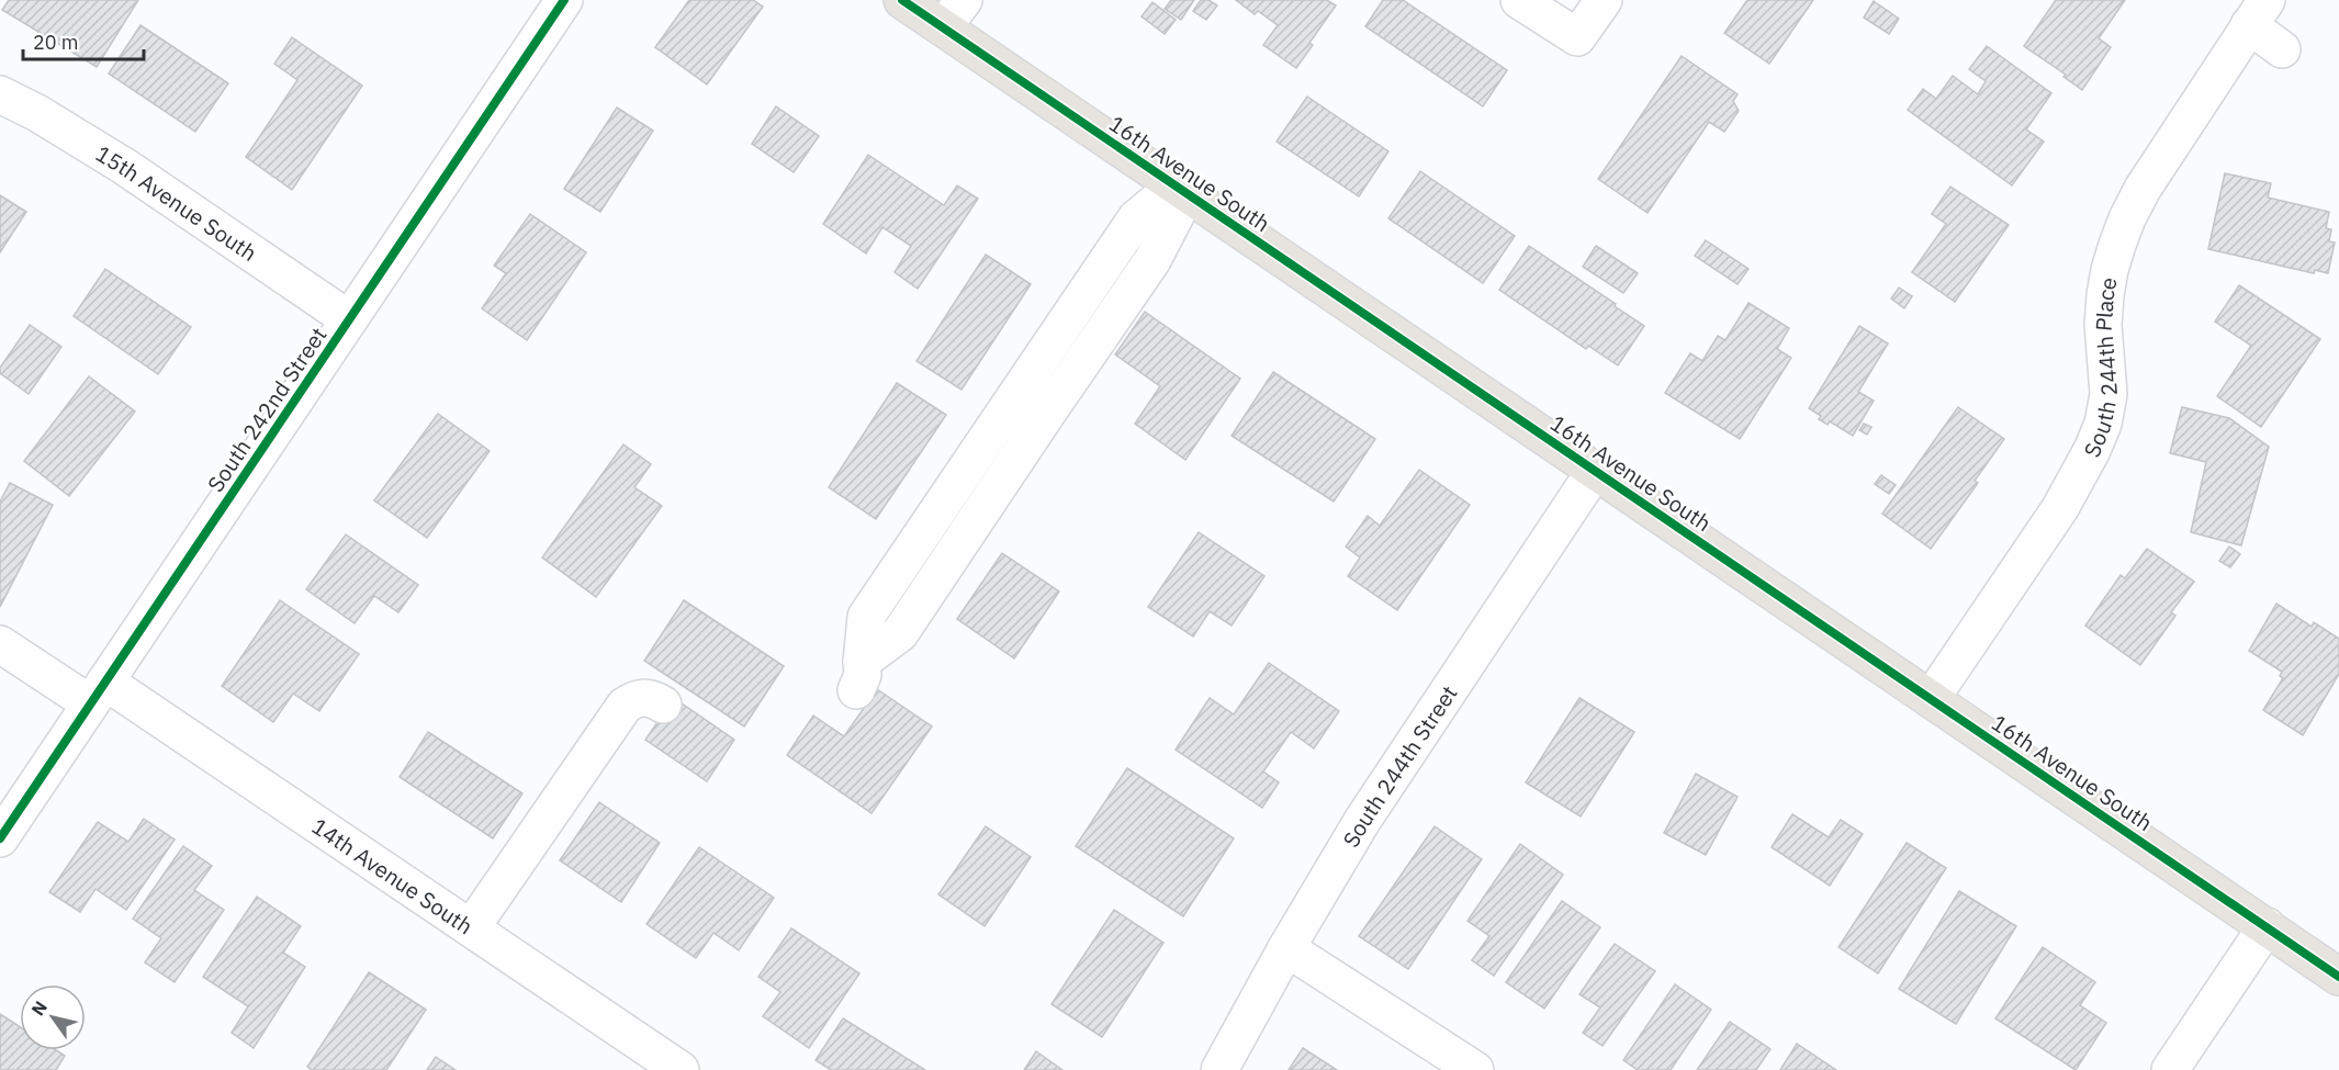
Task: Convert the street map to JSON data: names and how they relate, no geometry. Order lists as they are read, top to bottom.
{
  "streets": {
    "main road": ["16th Avenue South"],
    "street": [
      "15th Avenue South",
      "South 244th Place",
      "South 242nd Street",
      "South 244th Street",
      "14th Avenue South"
    ]
  },
  "crossings": [
    ["16th Avenue South", "South 244th Place"],
    ["16th Avenue South", "South 244th Street"],
    ["15th Avenue South", "South 242nd Street"],
    ["South 242nd Street", "14th Avenue South"]
  ],
  "scale_bar": "20 m",
  "north": "top left"
}
